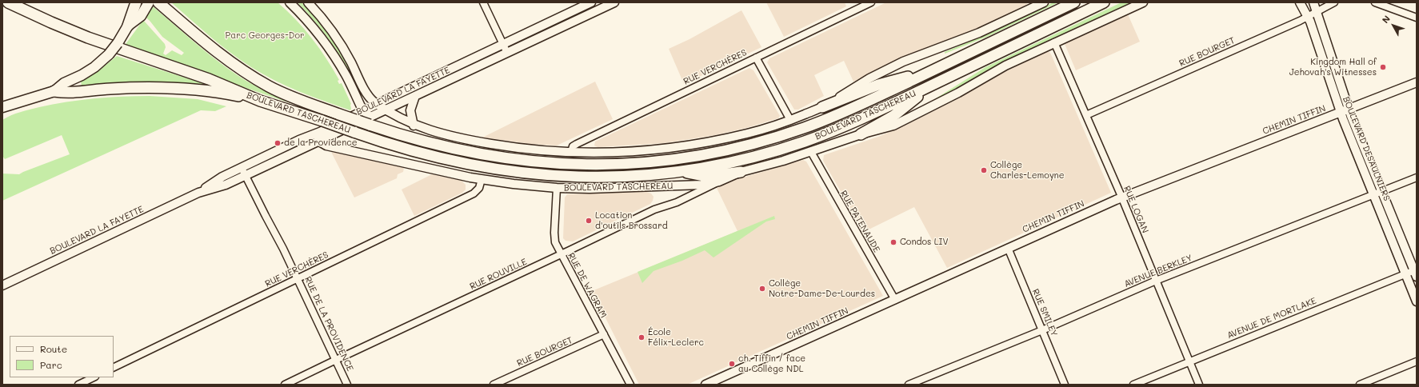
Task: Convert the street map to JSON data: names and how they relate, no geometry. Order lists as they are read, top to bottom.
{
  "streets": {
    "highway": ["BOULEVARD TASCHEREAU"],
    "street": [
      "RUE BOURGET",
      "RUE VERCHÈRES",
      "BOULEVARD LA FAYETTE",
      "CHEMIN TIFFIN",
      "BOULEVARD DESAULNIERS",
      "RUE LOGAN",
      "RUE PATENAUDE",
      "AVENUE BERKLEY",
      "RUE ROUVILLE",
      "RUE DE WAGRAM",
      "RUE SMILEY",
      "AVENUE DE MORTLAKE",
      "RUE DE LA PROVIDENCE"
    ]
  },
  "crossings": [
    ["RUE BOURGET", "BOULEVARD DESAULNIERS"],
    ["RUE BOURGET", "RUE LOGAN"],
    ["RUE BOURGET", "RUE DE WAGRAM"],
    ["RUE VERCHÈRES", "BOULEVARD TASCHEREAU"],
    ["RUE VERCHÈRES", "RUE DE LA PROVIDENCE"],
    ["BOULEVARD LA FAYETTE", "BOULEVARD TASCHEREAU"],
    ["BOULEVARD LA FAYETTE", "RUE DE LA PROVIDENCE"],
    ["BOULEVARD TASCHEREAU", "RUE LOGAN"],
    ["BOULEVARD TASCHEREAU", "RUE PATENAUDE"],
    ["BOULEVARD TASCHEREAU", "RUE ROUVILLE"],
    ["BOULEVARD TASCHEREAU", "RUE DE WAGRAM"],
    ["CHEMIN TIFFIN", "BOULEVARD DESAULNIERS"],
    ["CHEMIN TIFFIN", "RUE LOGAN"],
    ["CHEMIN TIFFIN", "RUE PATENAUDE"],
    ["CHEMIN TIFFIN", "RUE SMILEY"],
    ["BOULEVARD DESAULNIERS", "AVENUE BERKLEY"],
    ["BOULEVARD DESAULNIERS", "AVENUE DE MORTLAKE"],
    ["RUE LOGAN", "AVENUE BERKLEY"],
    ["RUE LOGAN", "AVENUE DE MORTLAKE"],
    ["AVENUE BERKLEY", "RUE SMILEY"],
    ["RUE ROUVILLE", "RUE DE WAGRAM"],
    ["RUE ROUVILLE", "RUE DE LA PROVIDENCE"]
  ],
  "parks": ["Parc Georges-Dor"],
  "places": [
    "Kingdom Hall of Jehovah's Witnesses",
    "de la Providence",
    "Collège Charles-Lemoyne",
    "Location d'outils Brossard",
    "Condos LIV",
    "Collège Notre-Dame-De-Lourdes",
    "École Félix-Leclerc",
    "ch. Tiffin / face au Collège NDL"
  ],
  "legend": ["Route", "Parc"],
  "north": "top left"
}
